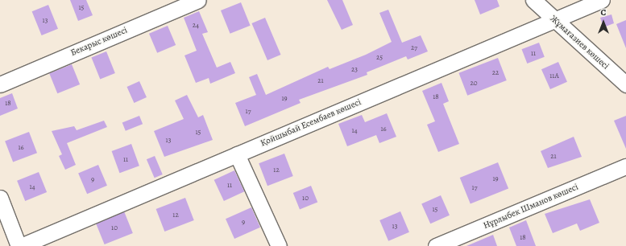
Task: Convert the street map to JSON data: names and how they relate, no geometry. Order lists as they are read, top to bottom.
{
  "streets": {
    "street": [
      "Бекарыс көшесі",
      "Жұмағазиев көшесі",
      "Қойшыбай Есембаев көшесі",
      "Нұрлыбек Шманов көшесі"
    ]
  },
  "crossings": [
    ["Жұмағазиев көшесі", "Қойшыбай Есембаев көшесі"]
  ],
  "house_numbers": [
    "15",
    "13",
    "24",
    "27",
    "11",
    "25",
    "23",
    "22",
    "11А",
    "21",
    "20",
    "18",
    "19",
    "18",
    "17",
    "16",
    "14",
    "15",
    "13",
    "16",
    "21",
    "11",
    "12",
    "19",
    "9",
    "11",
    "14",
    "17",
    "10",
    "15",
    "12",
    "9",
    "13",
    "10",
    "18"
  ],
  "north": "top"
}
